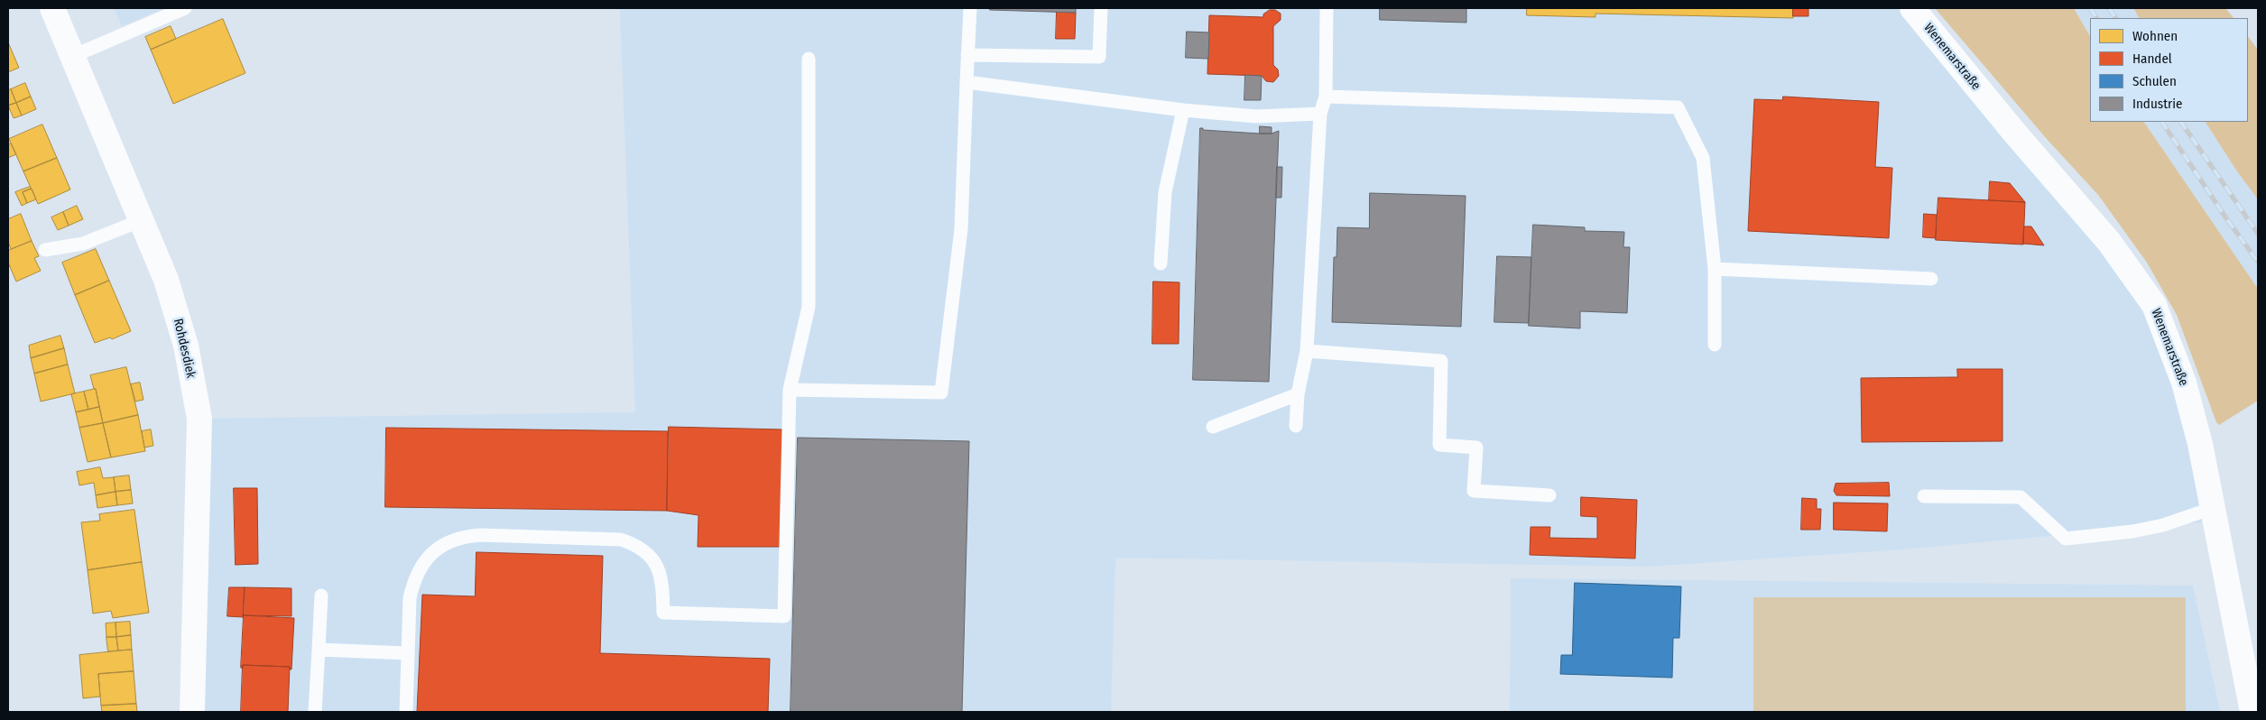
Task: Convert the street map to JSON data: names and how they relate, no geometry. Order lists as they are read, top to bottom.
{
  "streets": {
    "street": ["Wenemarstraße", "Rohdesdiek"]
  },
  "legend": [
    "Wohnen",
    "Handel",
    "Schulen",
    "Industrie"
  ]
}
